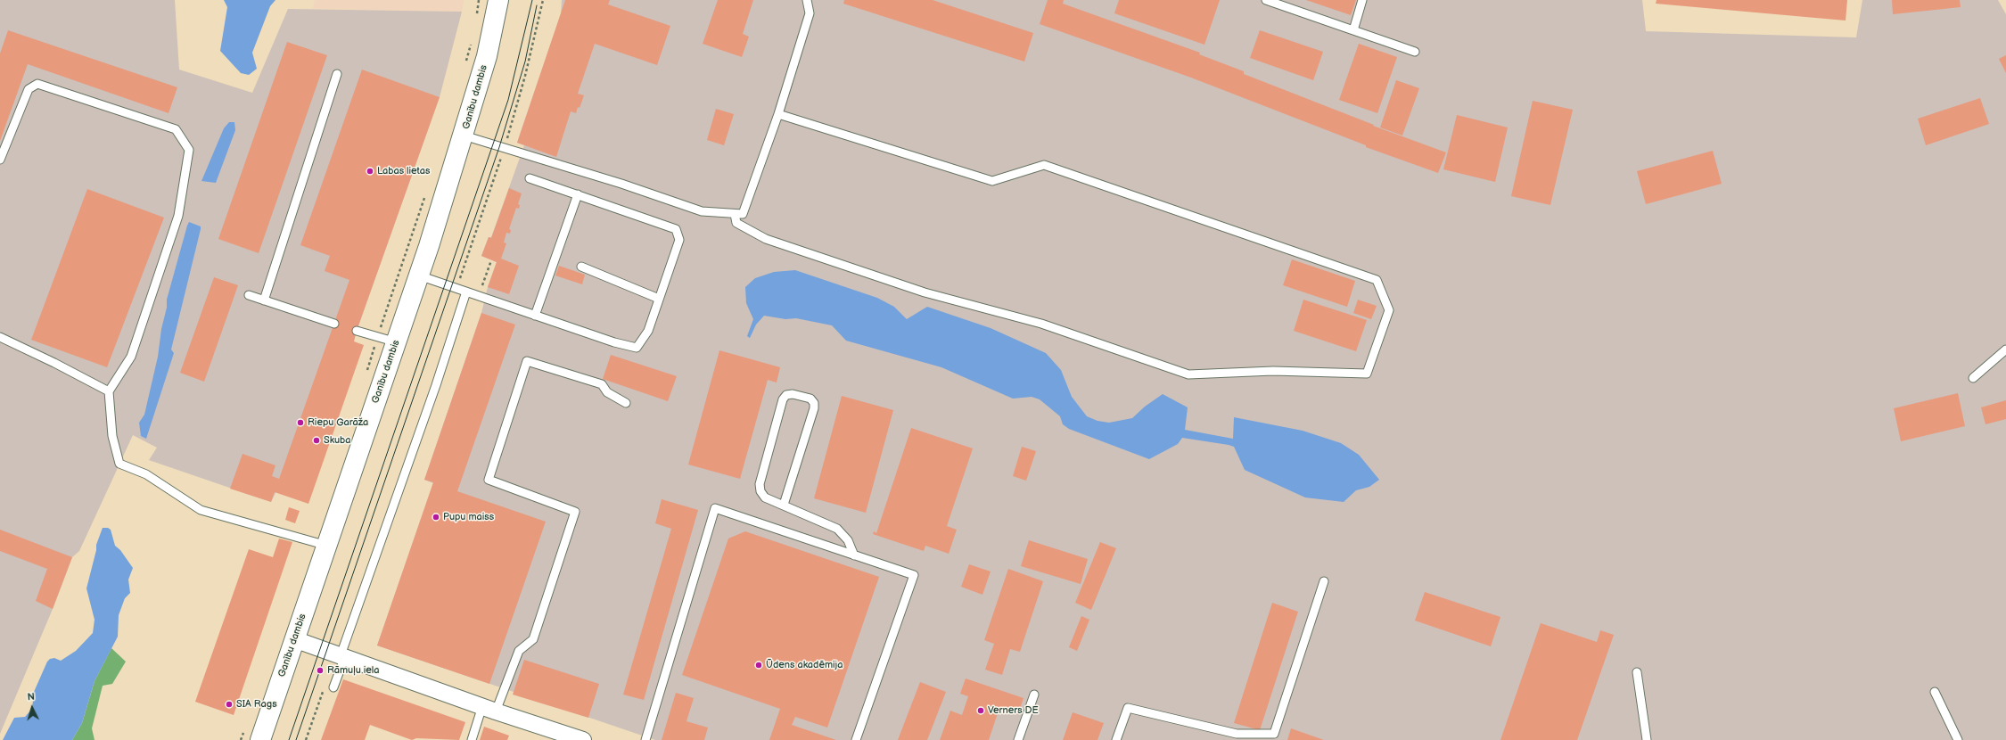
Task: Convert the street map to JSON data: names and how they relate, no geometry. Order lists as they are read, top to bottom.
{
  "streets": {
    "main road": ["Ganību dambis"]
  },
  "places": [
    "Labas lietas",
    "Riepu Garāža",
    "Skuba",
    "Pupu maiss",
    "Ūdens akadēmija",
    "Rāmuļu iela",
    "SIA Rags",
    "Verners DE"
  ],
  "north": "top"
}
